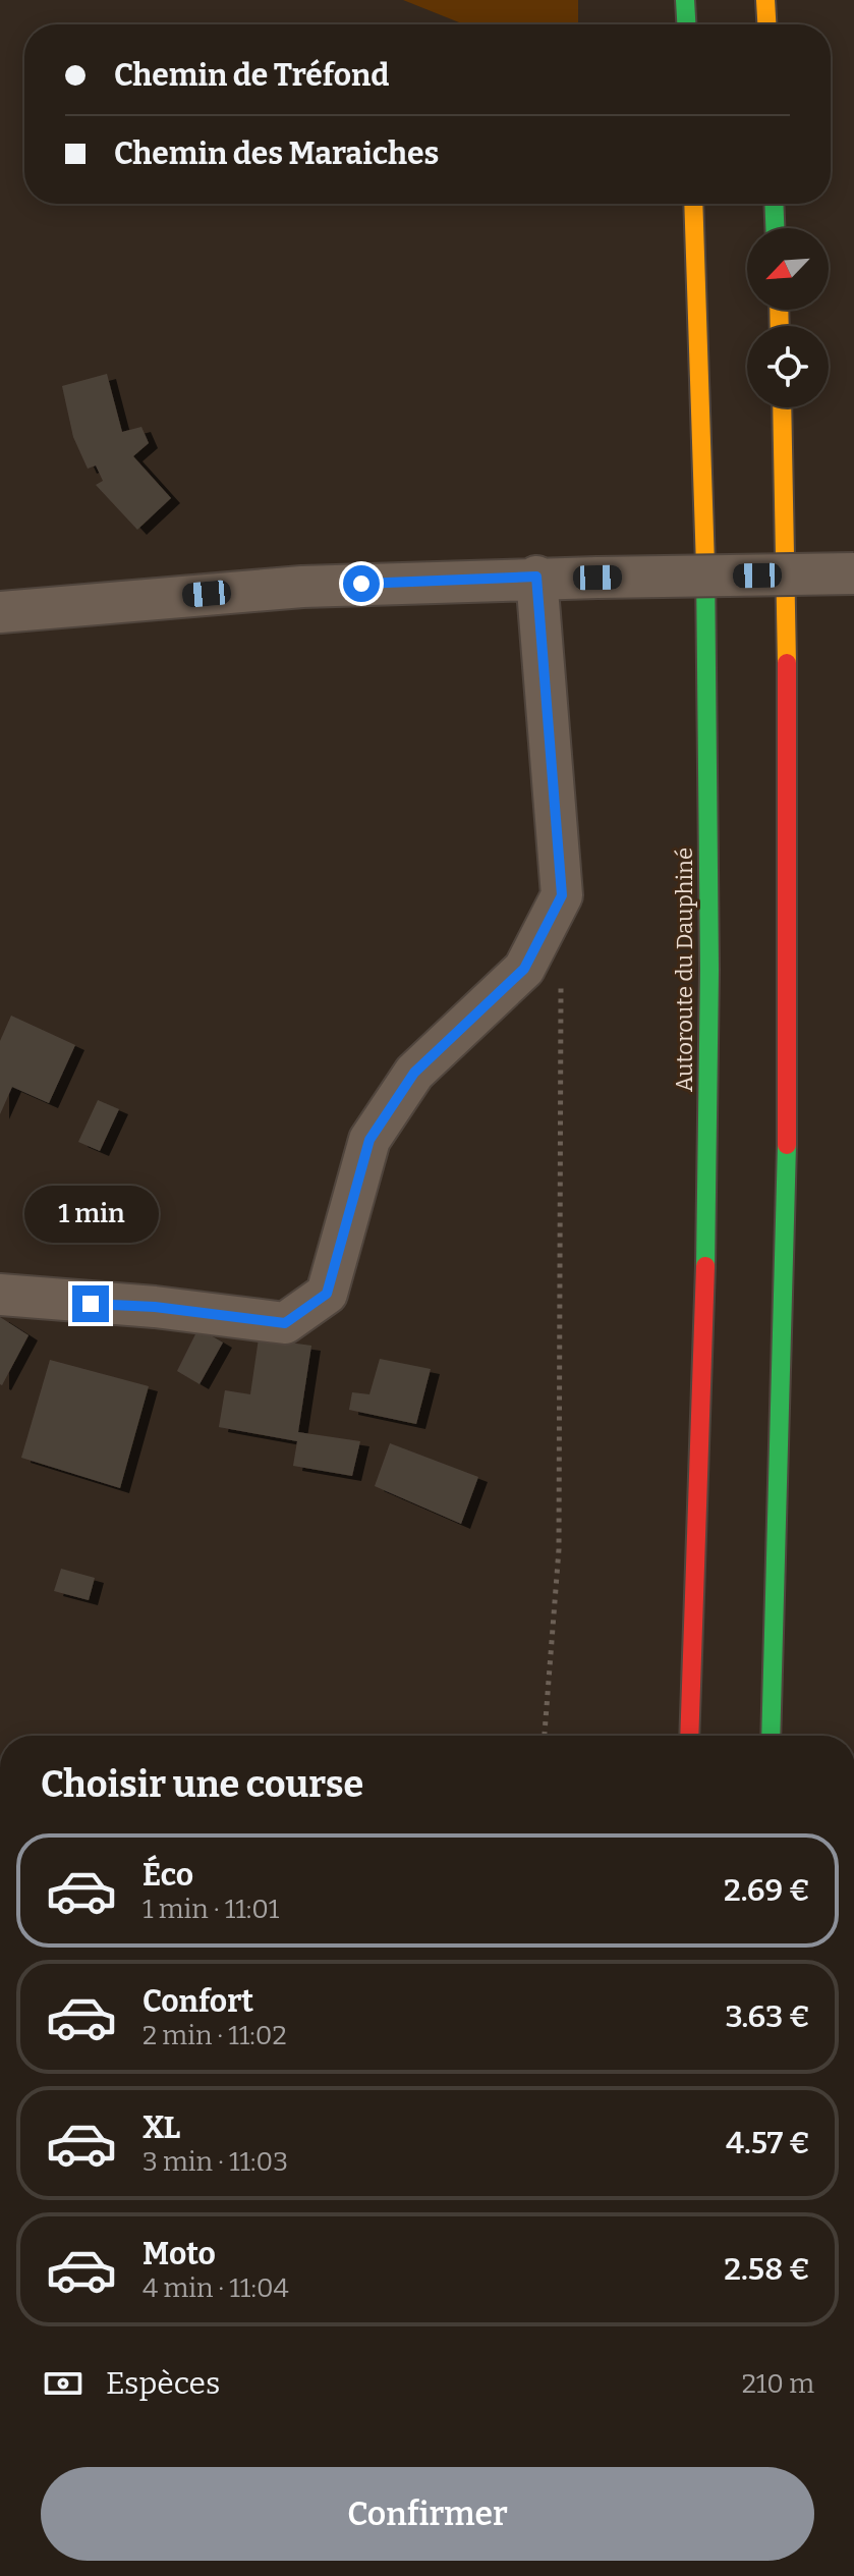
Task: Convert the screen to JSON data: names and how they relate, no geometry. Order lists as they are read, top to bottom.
{
  "streets": {
    "highway": ["Autoroute du Dauphiné"]
  },
  "north": "bottom left",
  "page": {
    "banner": ["Chemin de Tréfond", "Chemin des Maraiches"],
    "bubble": "1 min",
    "heading": "Choisir une course",
    "list": [
      {
        "name": "Éco",
        "note": "1 min · 11:01",
        "value": "2.69 €"
      },
      {
        "name": "Confort",
        "note": "2 min · 11:02",
        "value": "3.63 €"
      },
      {
        "name": "XL",
        "note": "3 min · 11:03",
        "value": "4.57 €"
      },
      {
        "name": "Moto",
        "note": "4 min · 11:04",
        "value": "2.58 €"
      }
    ],
    "pay": ["Espèces", "210 m"],
    "buttons": "Confirmer"
  }
}
